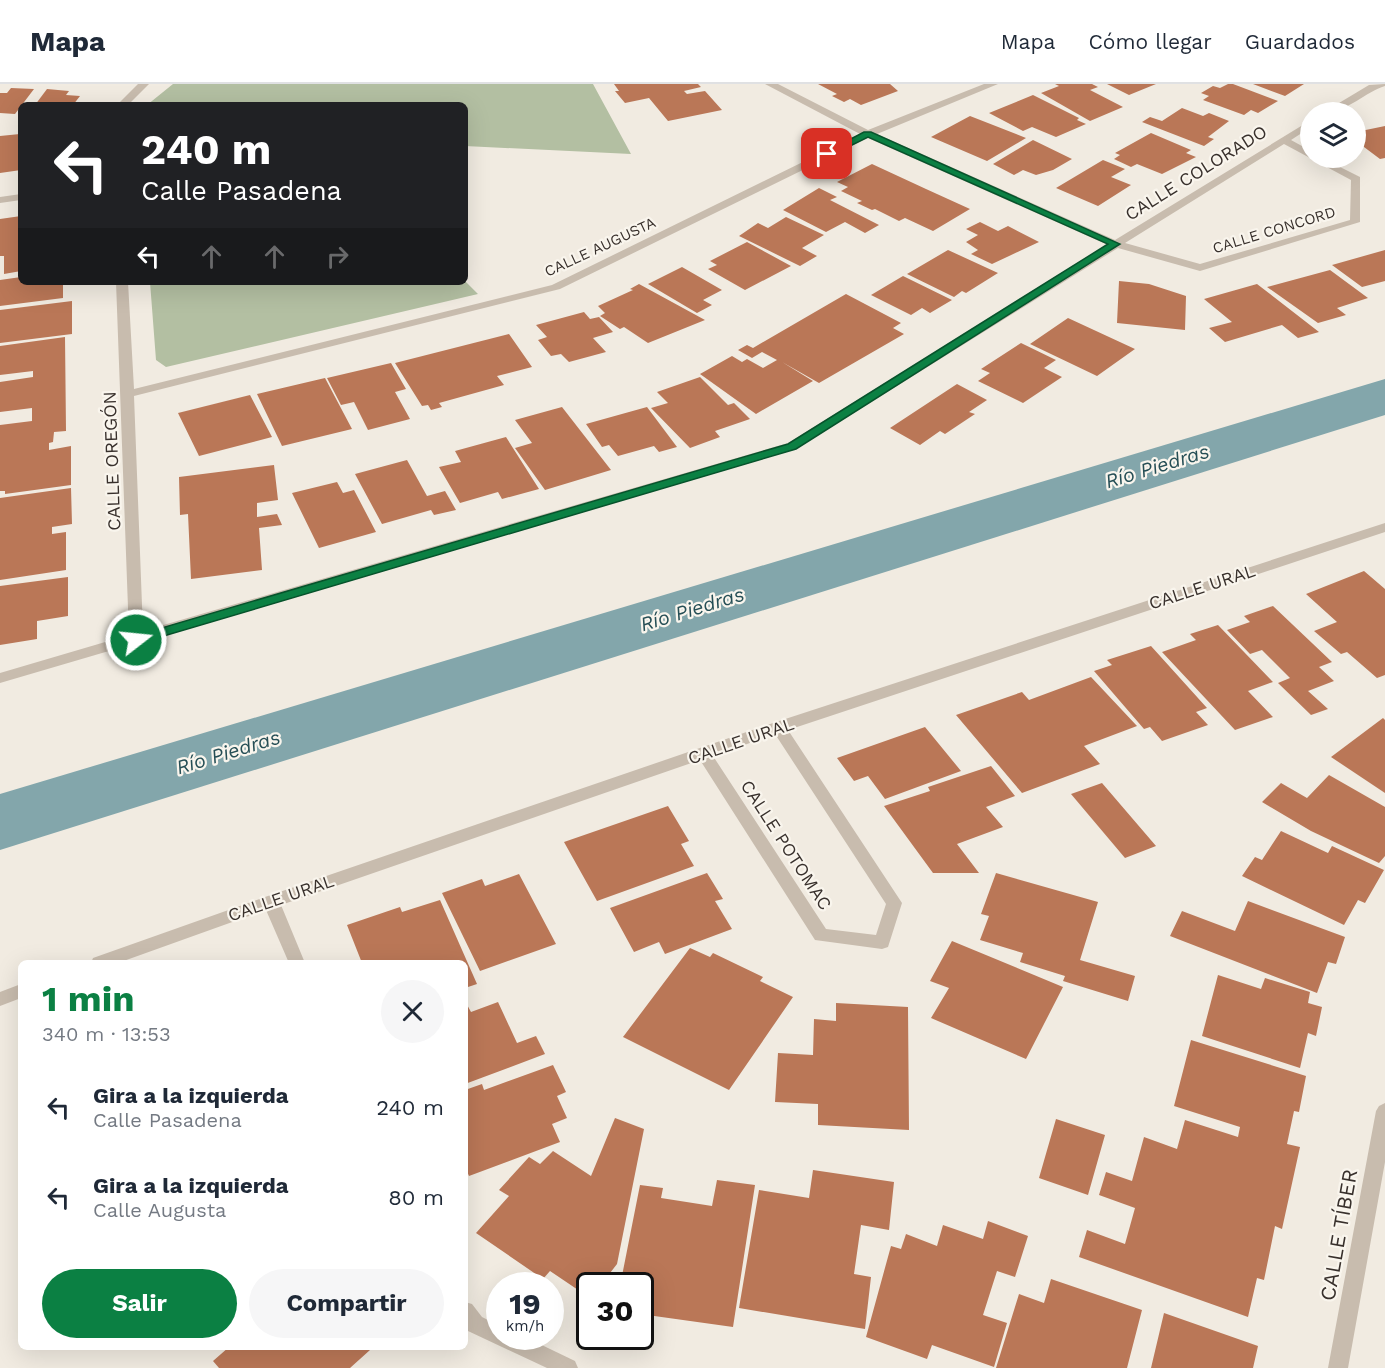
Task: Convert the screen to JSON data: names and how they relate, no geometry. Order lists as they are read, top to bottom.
{
  "streets": {
    "street": [
      "CALLE COLORADO",
      "CALLE CONCORD",
      "CALLE AUGUSTA",
      "CALLE OREGÓN",
      "CALLE URAL",
      "CALLE POTOMAC",
      "CALLE TÍBER"
    ]
  },
  "crossings": [
    ["CALLE COLORADO", "CALLE CONCORD"],
    ["CALLE COLORADO", "CALLE OREGÓN"],
    ["CALLE AUGUSTA", "CALLE OREGÓN"],
    ["CALLE URAL", "CALLE POTOMAC"]
  ],
  "water": ["Río Piedras"],
  "page": {
    "header": "Mapa",
    "nav": ["Mapa", "Cómo llegar", "Guardados"],
    "turn": ["240 m", "Calle Pasadena"],
    "heading": ["1 min", "340 m · 13:53"],
    "list": [
      {
        "name": "Gira a la izquierda",
        "note": "Calle Pasadena",
        "value": "240 m"
      },
      {
        "name": "Gira a la izquierda",
        "note": "Calle Augusta",
        "value": "80 m"
      }
    ],
    "buttons": ["Salir", "Compartir"],
    "speed": "19 km/h",
    "limit": "30"
  }
}
